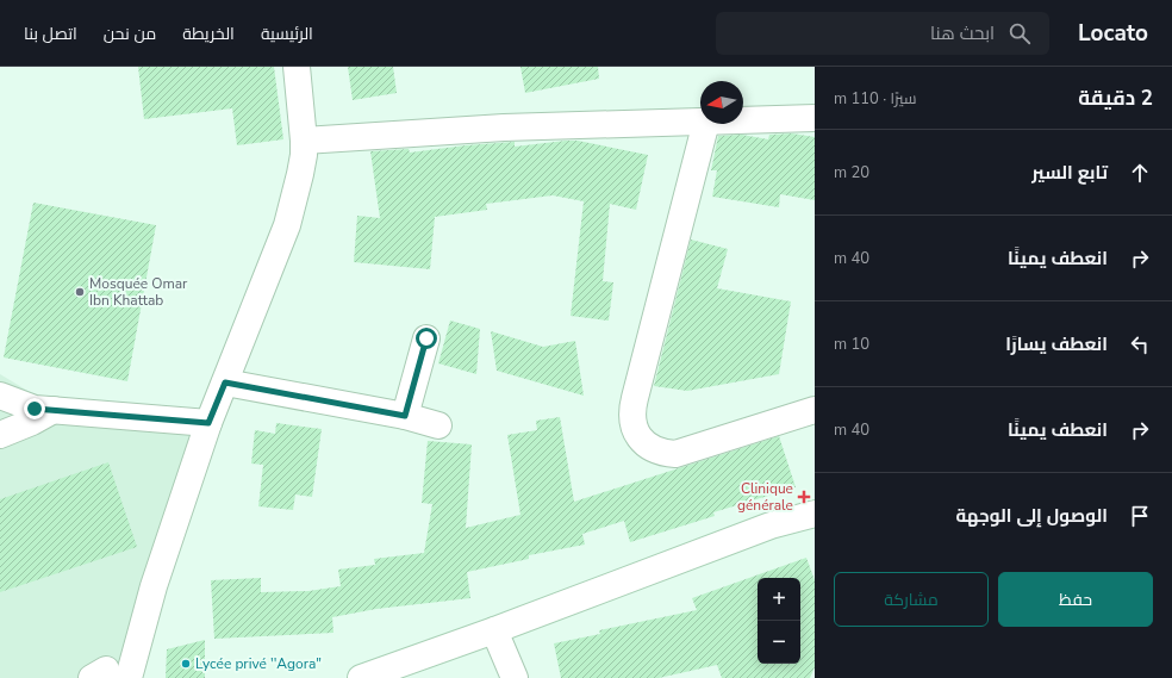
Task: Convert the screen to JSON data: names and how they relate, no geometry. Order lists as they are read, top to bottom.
{
  "places": {
    "other": ["Mosquée Omar Ibn Khattab", "Lycée privé ''Agora\""],
    "health": ["Clinique générale"]
  },
  "north": "left",
  "page": {
    "header": "Locato",
    "search": "ابحث هنا",
    "nav": [
      "الرئيسية",
      "الخريطة",
      "من نحن",
      "اتصل بنا"
    ],
    "heading": ["2 دقيقة", "سيرًا · 110 m"],
    "list": [
      ["تابع السير", "20 m"],
      ["انعطف يمينًا", "40 m"],
      ["انعطف يسارًا", "10 m"],
      ["انعطف يمينًا", "40 m"],
      "الوصول إلى الوجهة"
    ],
    "buttons": ["حفظ", "مشاركة"],
    "map_buttons": ["+", "−"]
  }
}
